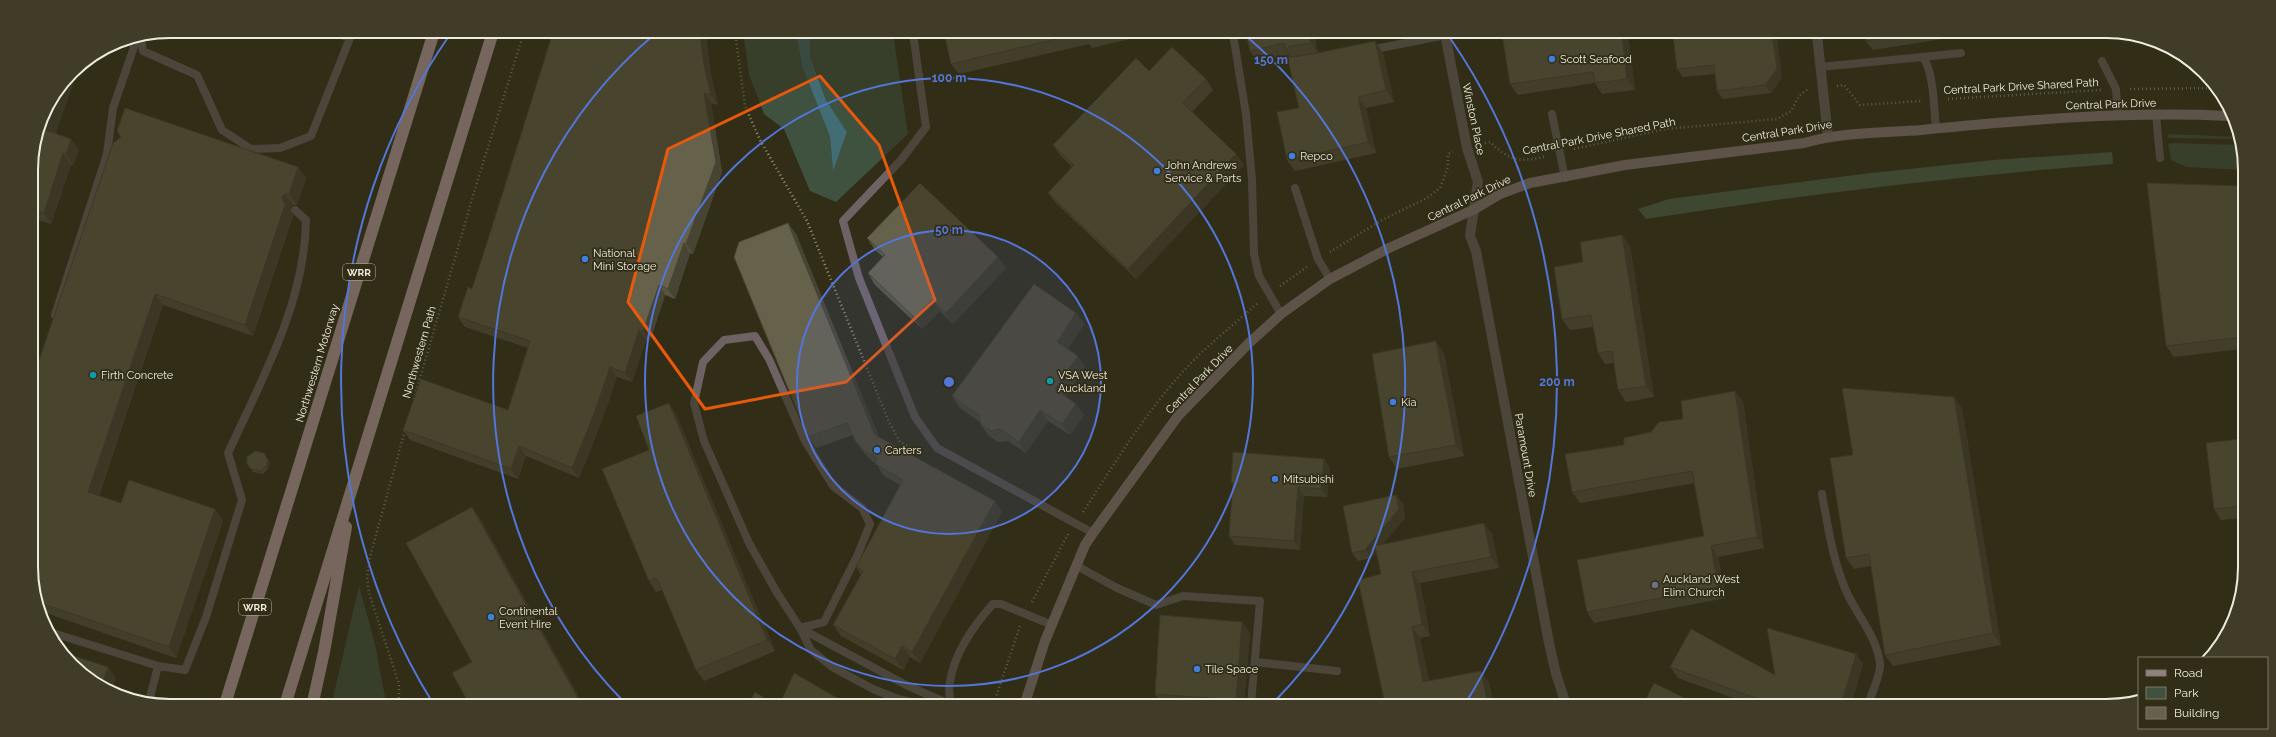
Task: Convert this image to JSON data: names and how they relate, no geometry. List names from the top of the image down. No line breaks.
{"streets":{"highway":["WRR","Northwestern Motorway"],"main road":["Central Park Drive"],"street":["Winston Place","Paramount Drive"],"path":["Central Park Drive Shared Path","Northwestern Path"]},"crossings":[["Central Park Drive","Winston Place"],["Central Park Drive","Paramount Drive"],["Winston Place","Paramount Drive"]],"places":["Scott Seafood","Repco","John Andrews Service & Parts","National Mini Storage","Firth Concrete","VSA West Auckland","Kia","Carters","Mitsubishi","Auckland West Elim Church","Continental Event Hire","Tile Space"],"legend":["Road","Park","Building"],"rings":["150 m","100 m","50 m","200 m"]}
